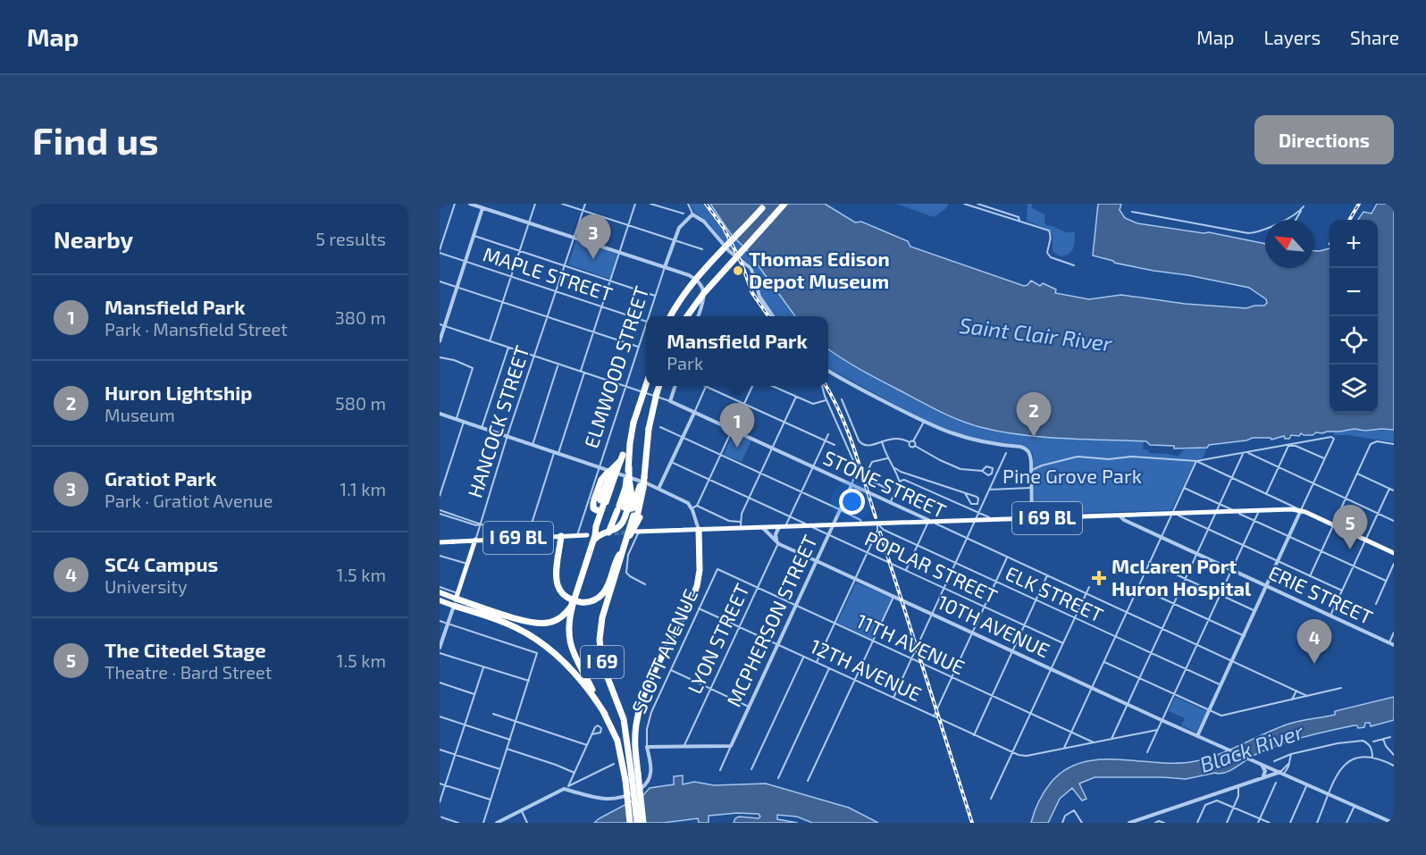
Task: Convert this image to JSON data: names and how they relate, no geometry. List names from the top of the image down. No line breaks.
{"streets":{"highway":["I 69"],"main road":["HANCOCK STREET","I 69 BL"],"street":["MAPLE STREET","ELMWOOD STREET","STONE STREET","POPLAR STREET","ELK STREET","ERIE STREET","MCPHERSON STREET","10TH AVENUE","LYON STREET","11TH AVENUE","SCOTT AVENUE","12TH AVENUE"]},"crossings":[["MAPLE STREET","HANCOCK STREET"],["ELMWOOD STREET","STONE STREET"],["ELMWOOD STREET","I 69 BL"],["HANCOCK STREET","STONE STREET"],["HANCOCK STREET","I 69 BL"],["STONE STREET","I 69 BL"],["STONE STREET","MCPHERSON STREET"],["I 69 BL","POPLAR STREET"],["I 69 BL","ELK STREET"],["I 69 BL","ERIE STREET"],["I 69 BL","MCPHERSON STREET"],["I 69 BL","10TH AVENUE"],["I 69 BL","I 69"],["POPLAR STREET","MCPHERSON STREET"],["MCPHERSON STREET","10TH AVENUE"],["MCPHERSON STREET","11TH AVENUE"],["MCPHERSON STREET","12TH AVENUE"],["10TH AVENUE","LYON STREET"],["LYON STREET","11TH AVENUE"],["LYON STREET","12TH AVENUE"],["11TH AVENUE","SCOTT AVENUE"],["SCOTT AVENUE","12TH AVENUE"]],"water":["Saint Clair River","Black River"],"parks":["Pine Grove Park"],"places":{"other":["Thomas Edison Depot Museum"],"health":["McLaren Port Huron Hospital"]},"north":"top left","page":{"header":"Map","nav":["Map","Layers","Share"],"buttons":"Directions","title":"Find us","heading":["Nearby","5 results"],"pins":["3","2","1","5","4"],"map_buttons":["+","−"],"list":[{"mark":"1","name":"Mansfield Park","note":"Park · Mansfield Street","value":"380 m"},{"mark":"2","name":"Huron Lightship","note":"Museum","value":"580 m"},{"mark":"3","name":"Gratiot Park","note":"Park · Gratiot Avenue","value":"1.1 km"},{"mark":"4","name":"SC4 Campus","note":"University","value":"1.5 km"},{"mark":"5","name":"The Citedel Stage","note":"Theatre · Bard Street","value":"1.5 km"}],"popup":["Mansfield Park","Park"]}}
